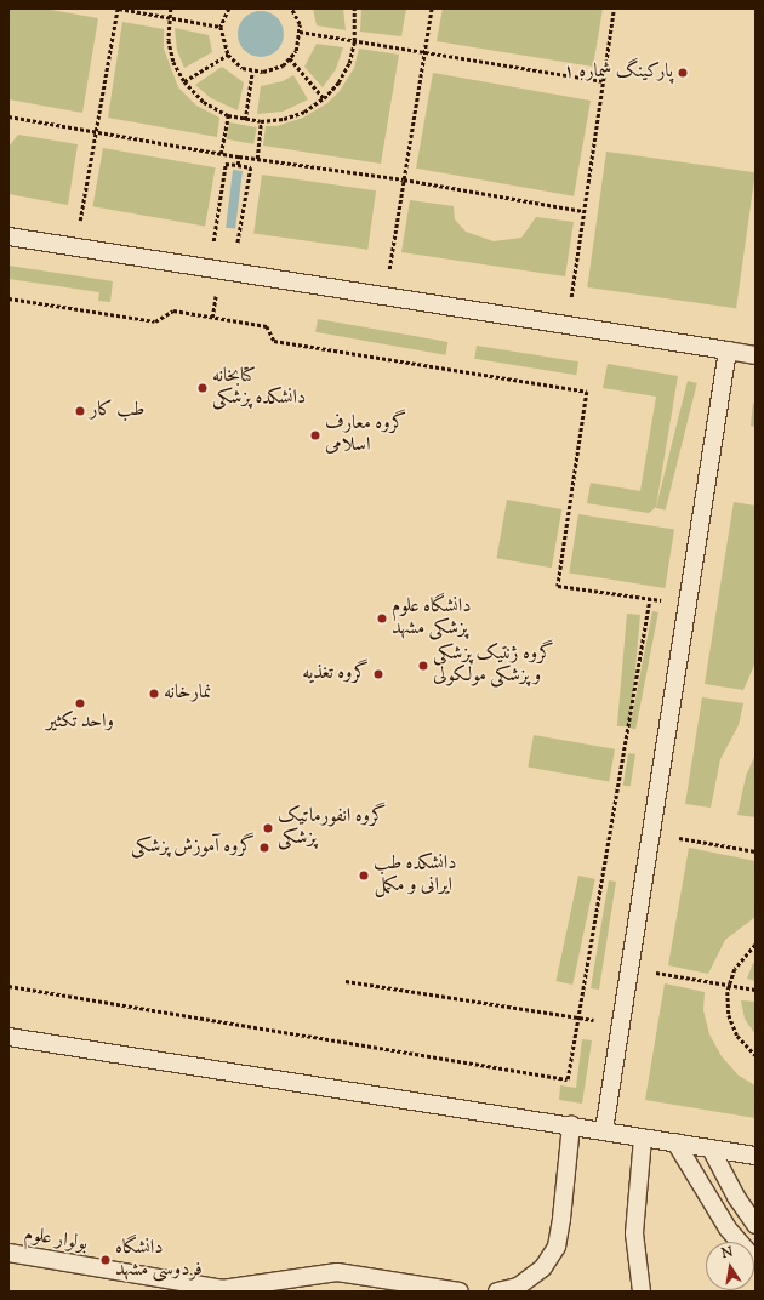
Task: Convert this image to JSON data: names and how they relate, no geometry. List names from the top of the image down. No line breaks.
{"streets":{"lane":["بولوار علوم"]},"places":["پارکینگ شماره ۱","کتابخانه دانشکده پزشکی","طب کار","گروه معارف اسلامی","دانشگاه علوم پزشکی مشهد","گروه ژنتیک پزشکی و پزشکی مولکولی","گروه تغذیه","نمارخانه","واحد تکثیر","گروه انفورماتیک پزشکی","گروه آموزش پزشکی","دانشکده طب ایرانی و مکمل","دانشگاه فردوسی مشهد"],"north":"top"}
